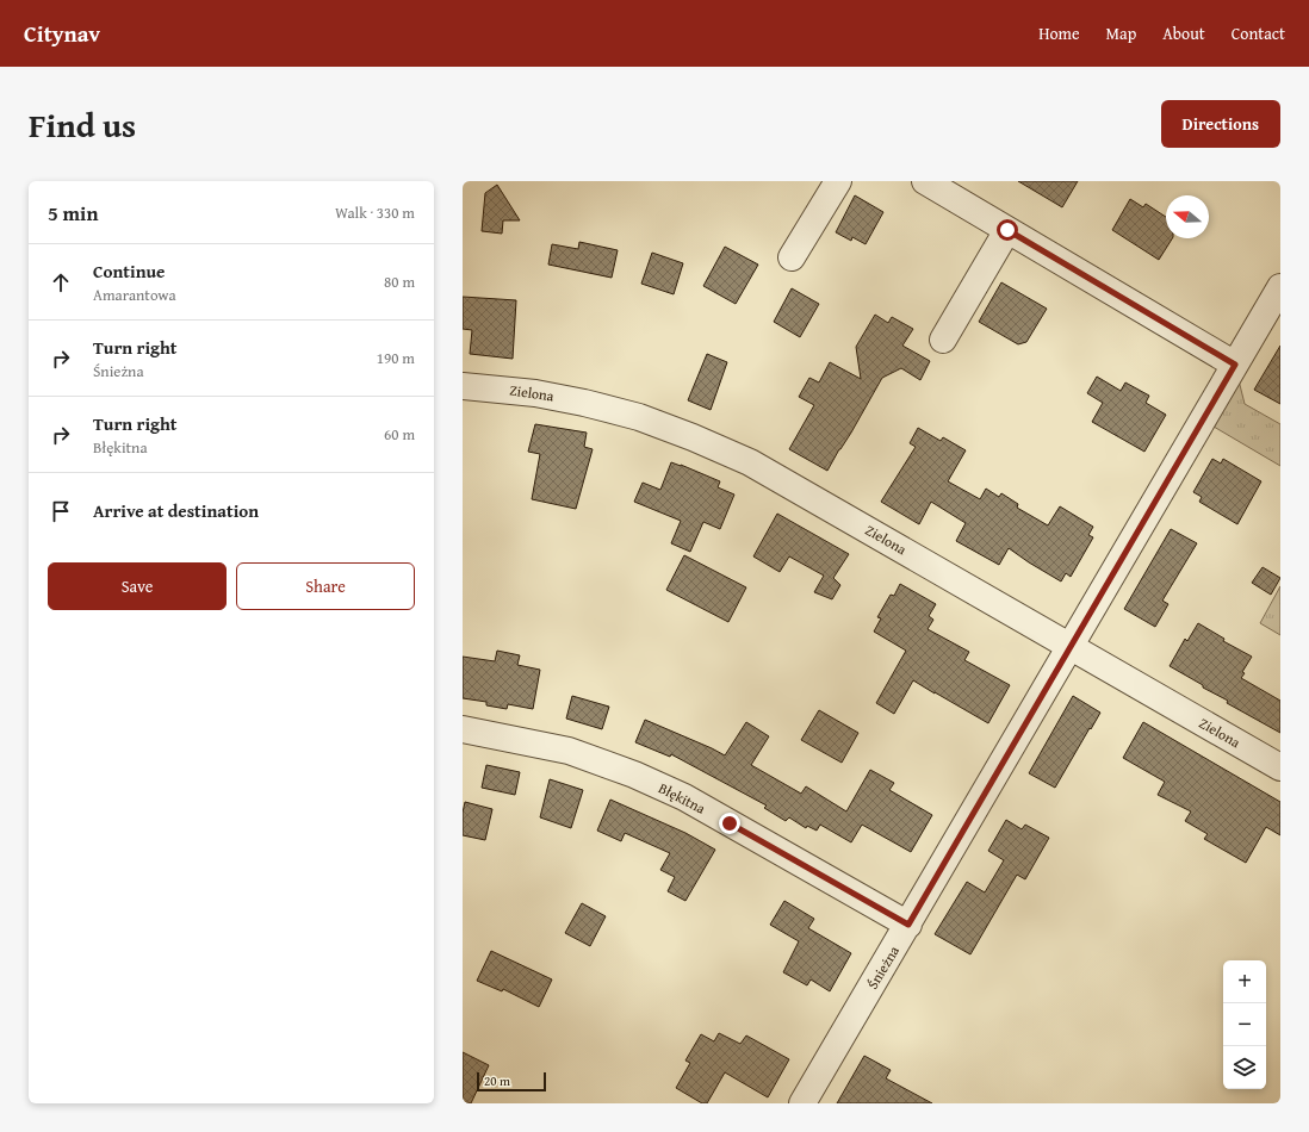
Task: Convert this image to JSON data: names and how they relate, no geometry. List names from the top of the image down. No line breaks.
{"streets":{"street":["Zielona","Błękitna","Śnieżna"]},"crossings":[["Zielona","Śnieżna"],["Błękitna","Śnieżna"]],"scale_bar":"20 m","north":"left","page":{"header":"Citynav","nav":["Home","Map","About","Contact"],"title":"Find us","buttons":["Directions",["Save","Share"]],"heading":["5 min","Walk · 330 m"],"list":[["Continue","Amarantowa","80 m"],["Turn right","Śnieżna","190 m"],["Turn right","Błękitna","60 m"],"Arrive at destination"],"map_buttons":["+","−"],"scale":"20 m"}}
